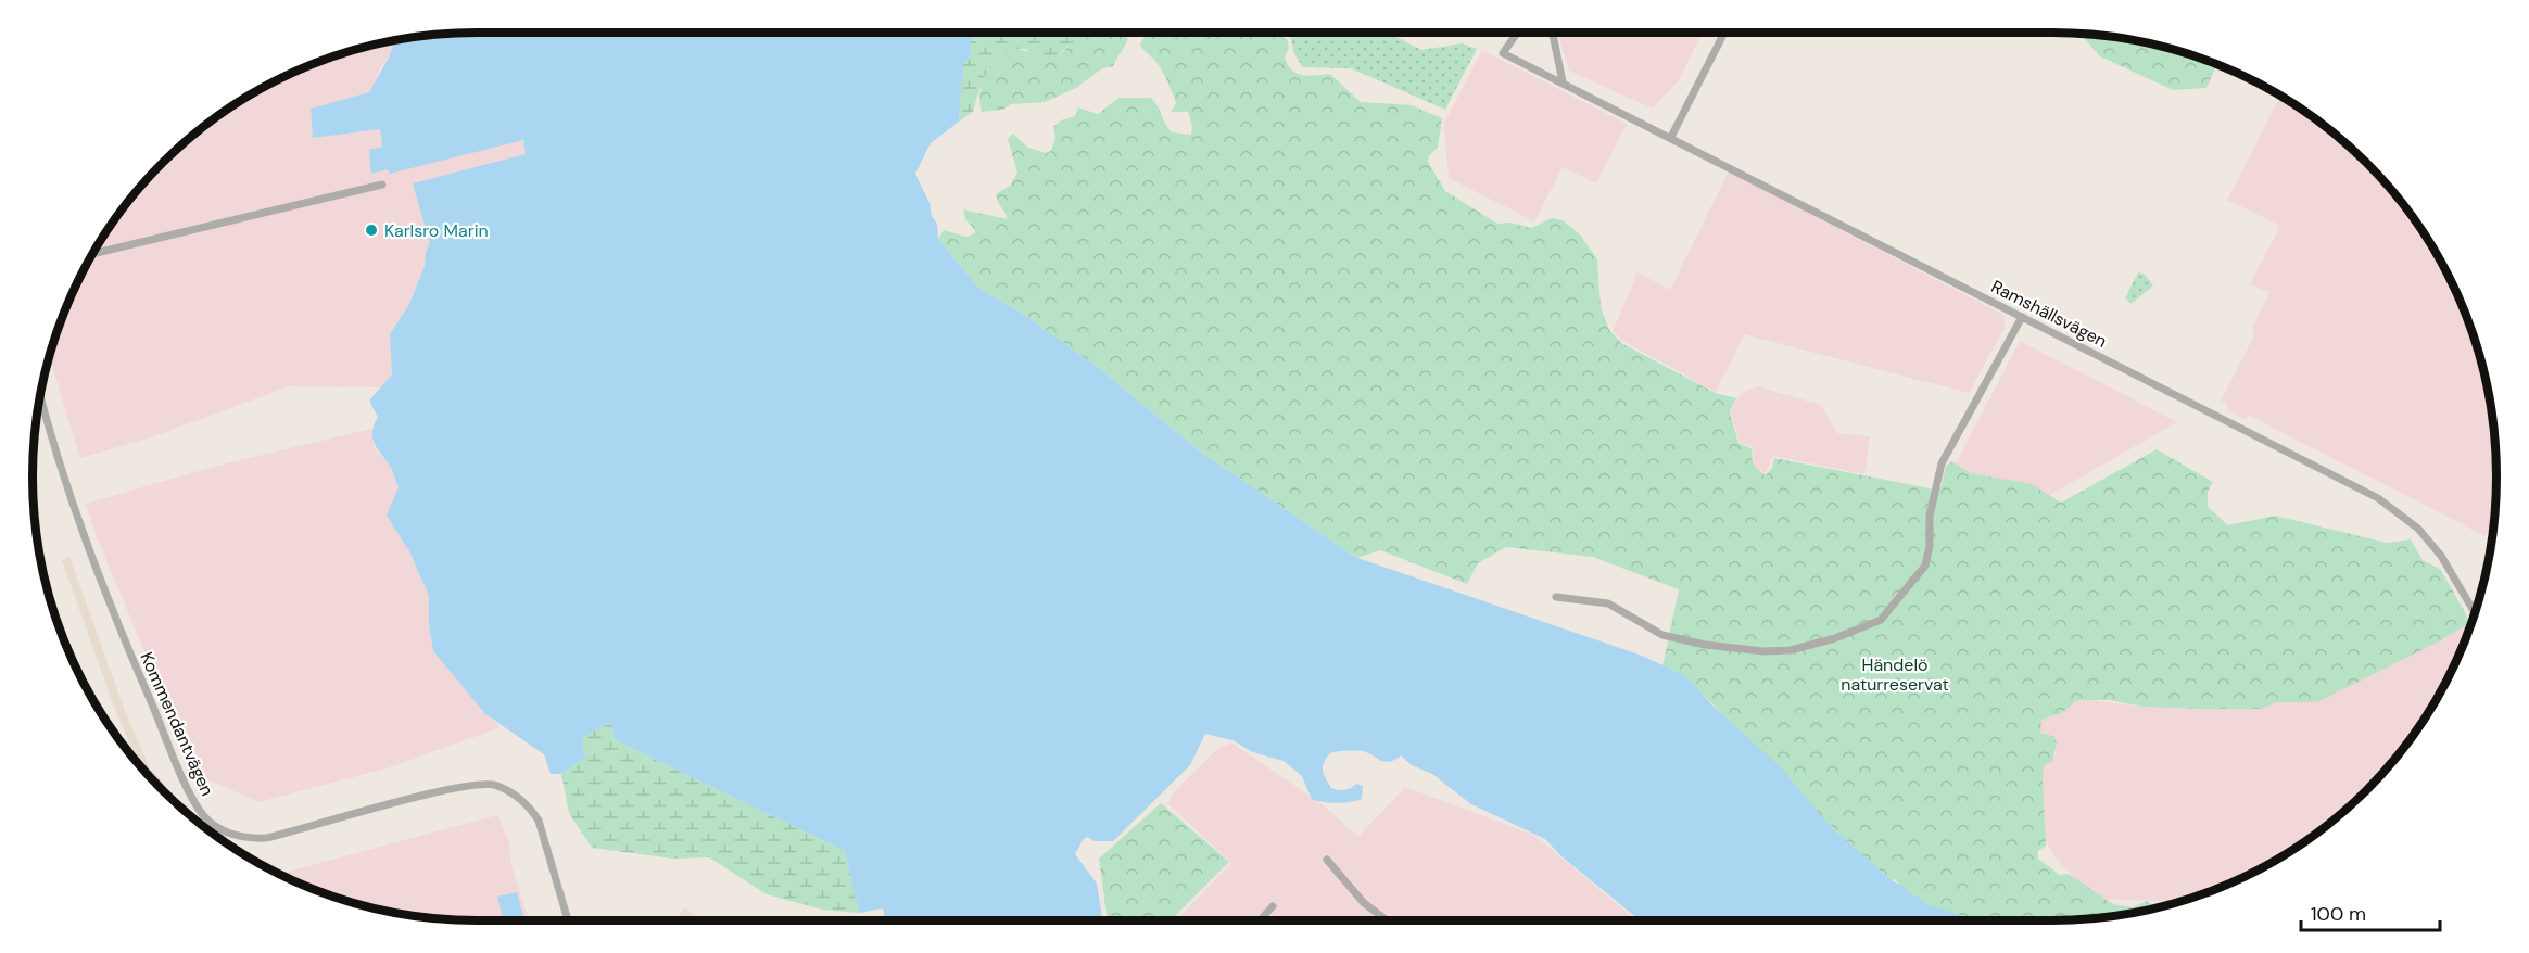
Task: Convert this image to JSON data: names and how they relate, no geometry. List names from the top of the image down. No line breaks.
{"streets":{"street":["Ramshällsvägen","Kommendantvägen"]},"parks":["Händelö naturreservat"],"places":["Karlsro Marin"],"scale_bar":"100 m"}
